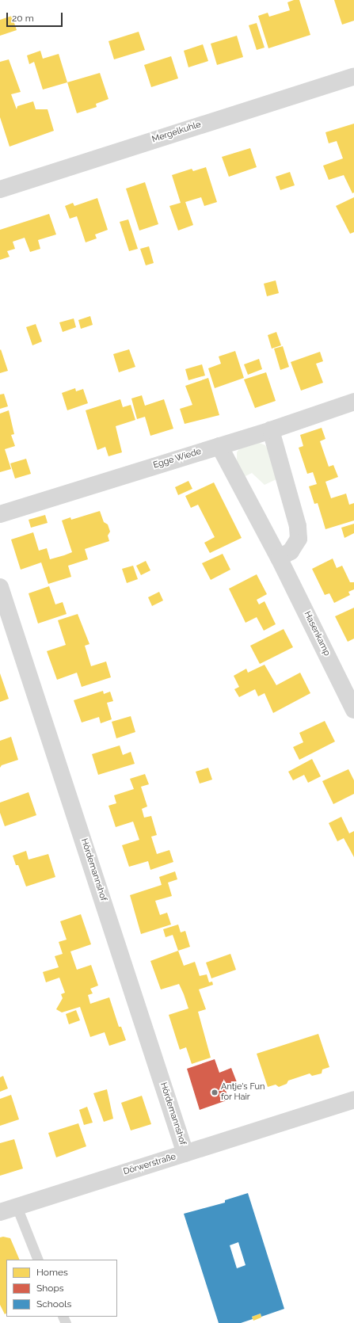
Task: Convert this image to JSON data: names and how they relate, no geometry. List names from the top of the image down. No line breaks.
{"streets":{"street":["Mergelkuhle","Egge Wiede","Hasenkamp","Hördemannshof","Dörwerstraße"]},"crossings":[["Egge Wiede","Hasenkamp"],["Hördemannshof","Dörwerstraße"]],"places":["Antje's Fun for Hair"],"legend":["Homes","Shops","Schools"],"scale_bar":"20 m"}
